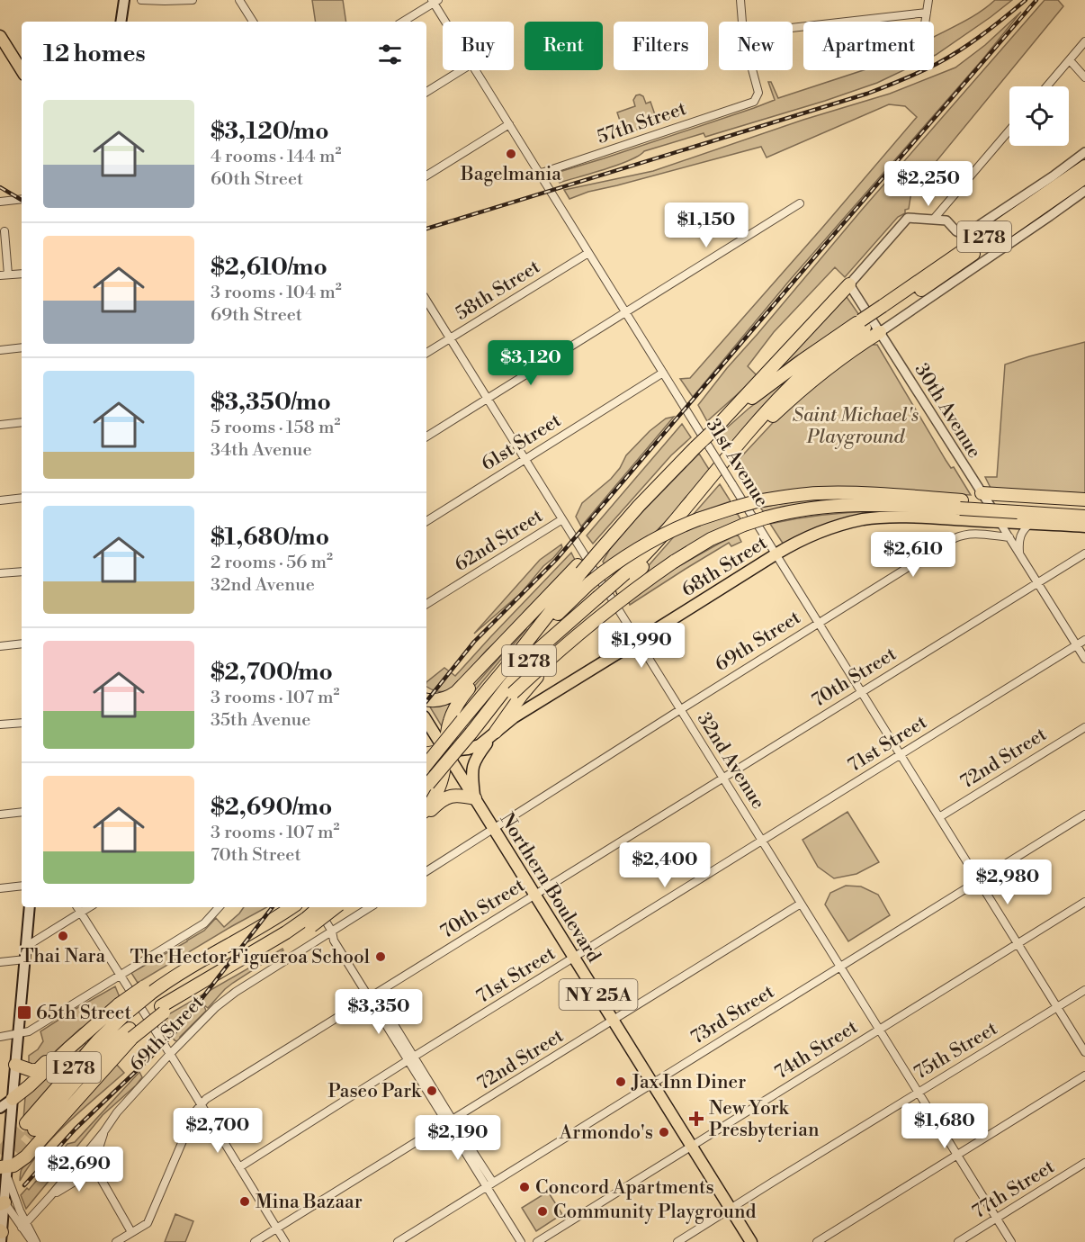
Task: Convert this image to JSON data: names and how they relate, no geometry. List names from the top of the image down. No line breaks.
{"streets":{"highway":["I 278"],"main road":["68th Street","Northern Boulevard","NY 25A"],"street":["57th Street","58th Street","30th Avenue","61st Street","31st Avenue","62nd Street","69th Street","70th Street","71st Street","72nd Street","32nd Avenue","73rd Street","74th Street","75th Street","77th Street"]},"crossings":[["57th Street","31st Avenue"],["58th Street","31st Avenue"],["58th Street","32nd Avenue"],["30th Avenue","68th Street"],["30th Avenue","69th Street"],["30th Avenue","70th Street"],["30th Avenue","71st Street"],["61st Street","31st Avenue"],["61st Street","32nd Avenue"],["31st Avenue","68th Street"],["31st Avenue","69th Street"],["31st Avenue","70th Street"],["31st Avenue","71st Street"],["31st Avenue","72nd Street"],["31st Avenue","73rd Street"],["31st Avenue","74th Street"],["31st Avenue","75th Street"],["62nd Street","32nd Avenue"],["68th Street","32nd Avenue"],["69th Street","32nd Avenue"],["69th Street","Northern Boulevard"],["70th Street","32nd Avenue"],["70th Street","Northern Boulevard"],["71st Street","32nd Avenue"],["71st Street","Northern Boulevard"],["72nd Street","32nd Avenue"],["72nd Street","Northern Boulevard"],["32nd Avenue","73rd Street"],["32nd Avenue","74th Street"],["32nd Avenue","75th Street"],["32nd Avenue","77th Street"],["Northern Boulevard","73rd Street"],["Northern Boulevard","74th Street"],["Northern Boulevard","75th Street"]],"parks":["Saint Michael's Playground"],"places":{"other":["Bagelmania","Thai Nara","The Hector Figueroa School","Jax Inn Diner","Paseo Park","Armondo's","Concord Apartments","Mina Bazaar","Community Playground"],"transit":["65th Street"],"health":["New York Presbyterian"]},"page":{"chip":["Buy","Rent","Filters","New","Apartment"],"heading":"12 homes","list":[{"name":"$3,120/mo","note":"4 rooms · 144 m² · 60th Street"},{"name":"$2,610/mo","note":"3 rooms · 104 m² · 69th Street"},{"name":"$3,350/mo","note":"5 rooms · 158 m² · 34th Avenue"},{"name":"$1,680/mo","note":"2 rooms · 56 m² · 32nd Avenue"},{"name":"$2,700/mo","note":"3 rooms · 107 m² · 35th Avenue"},{"name":"$2,690/mo","note":"3 rooms · 107 m² · 70th Street"}],"price":["$2,250","$1,150","$3,120","$2,610","$1,990","$2,400","$2,980","$3,350","$1,680","$2,700","$2,190","$2,690"]}}
